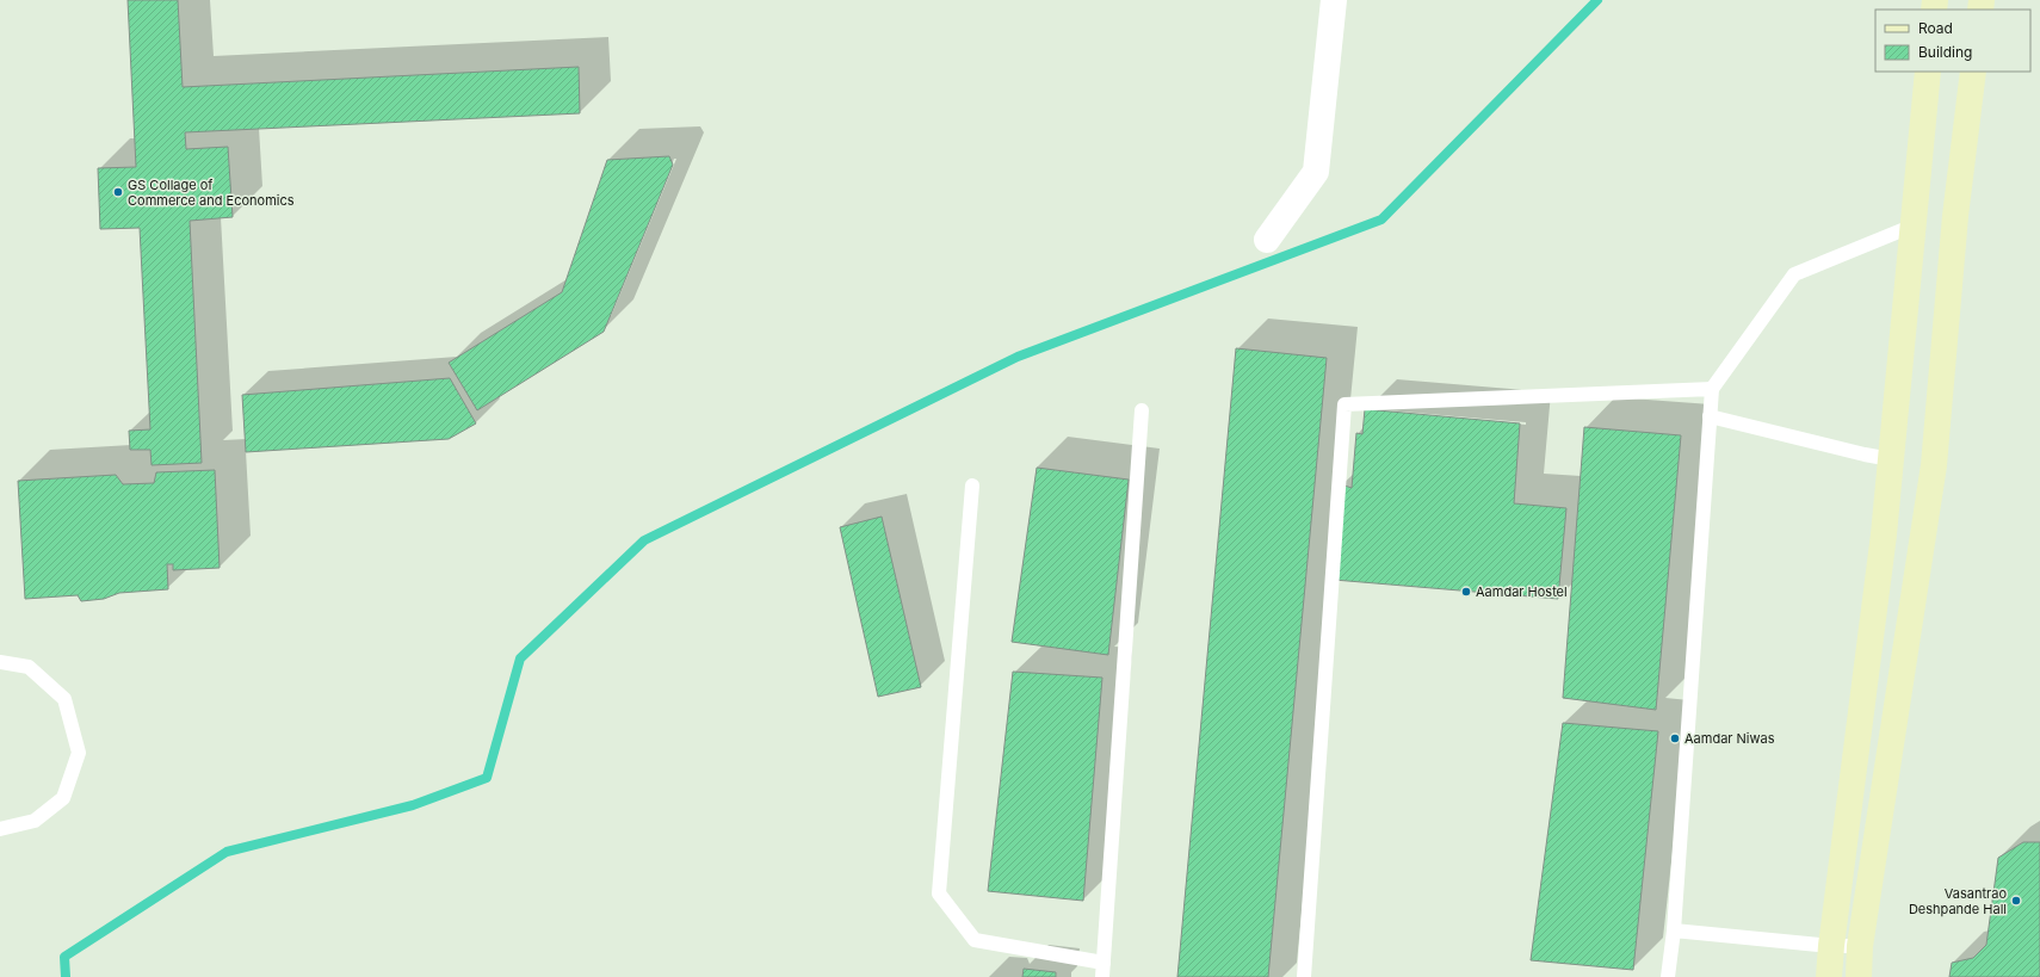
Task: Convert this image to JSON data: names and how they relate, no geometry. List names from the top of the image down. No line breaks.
{"places":["GS Collage of Commerce and Economics","Aamdar Hostel","Aamdar Niwas","Vasantrao Deshpande Hall"],"legend":["Road","Building"]}
